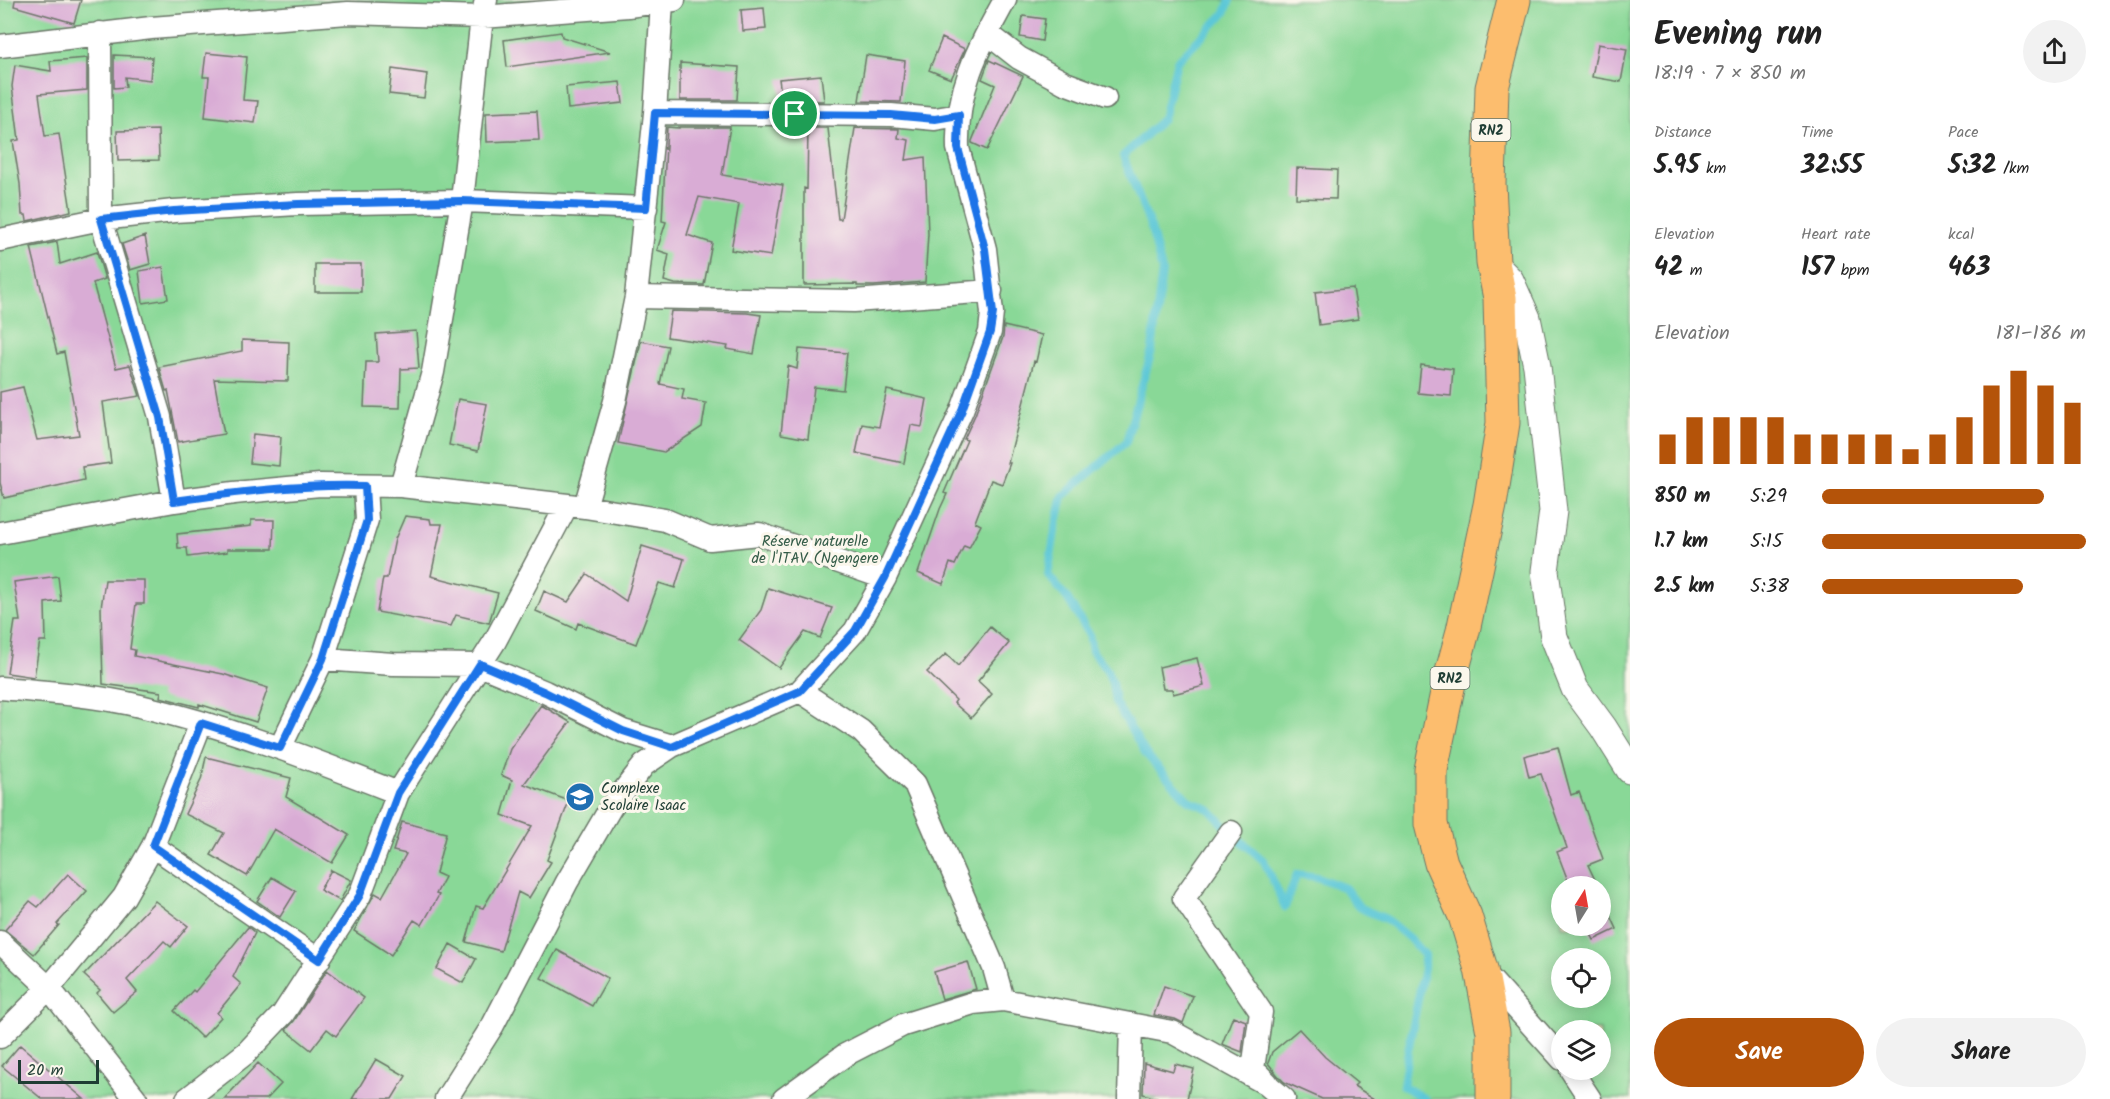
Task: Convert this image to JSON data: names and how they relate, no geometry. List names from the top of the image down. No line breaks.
{"streets":{"highway":["RN2"]},"parks":["Réserve naturelle de l'ITAV (Ngengere"],"places":{"school or university":["Complexe Scolaire Isaac"]},"scale_bar":"20 m","north":"top","page":{"heading":["Evening run","18:19 · 7 × 850 m"],"stats":[["Distance","5.95 km"],["Time","32:55"],["Pace","5:32 /km"],["Elevation","42 m"],["Heart rate","157 bpm"],["kcal","463"]],"chart":["Elevation","181–186 m"],"list":[{"name":"850 m","note":"5:29"},{"name":"1.7 km","note":"5:15"},{"name":"2.5 km","note":"5:38"}],"buttons":["Save","Share"],"scale":"20 m"}}
